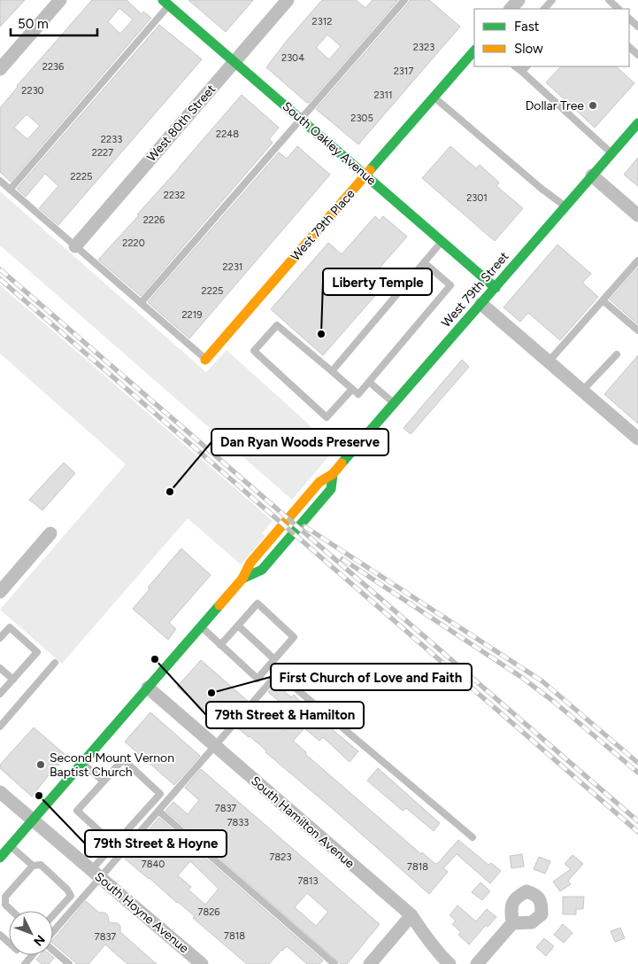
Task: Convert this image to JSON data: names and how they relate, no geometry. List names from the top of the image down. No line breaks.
{"streets":{"main road":["South Oakley Avenue","West 79th Place","West 79th Street"],"street":["West 80th Street","South Hamilton Avenue","South Hoyne Avenue"]},"crossings":[["West 80th Street","South Oakley Avenue"],["South Oakley Avenue","West 79th Place"],["South Oakley Avenue","West 79th Street"],["West 79th Street","South Hamilton Avenue"],["West 79th Street","South Hoyne Avenue"]],"places":["Dollar Tree","Liberty Temple","Dan Ryan Woods Preserve","79th Street & Hamilton","First Church of Love and Faith","Second Mount Vernon Baptist Church","79th Street & Hoyne"],"house_numbers":["2312","2323","2304","2236","2317","2230","2311","2305","2248","2233","2227","2225","2232","2301","2226","2220","2231","2225","2219","7837","7833","7823","7840","7818","7813","7826","7818","7837"],"legend":["Fast","Slow"],"scale_bar":"50 m","north":"bottom right"}
